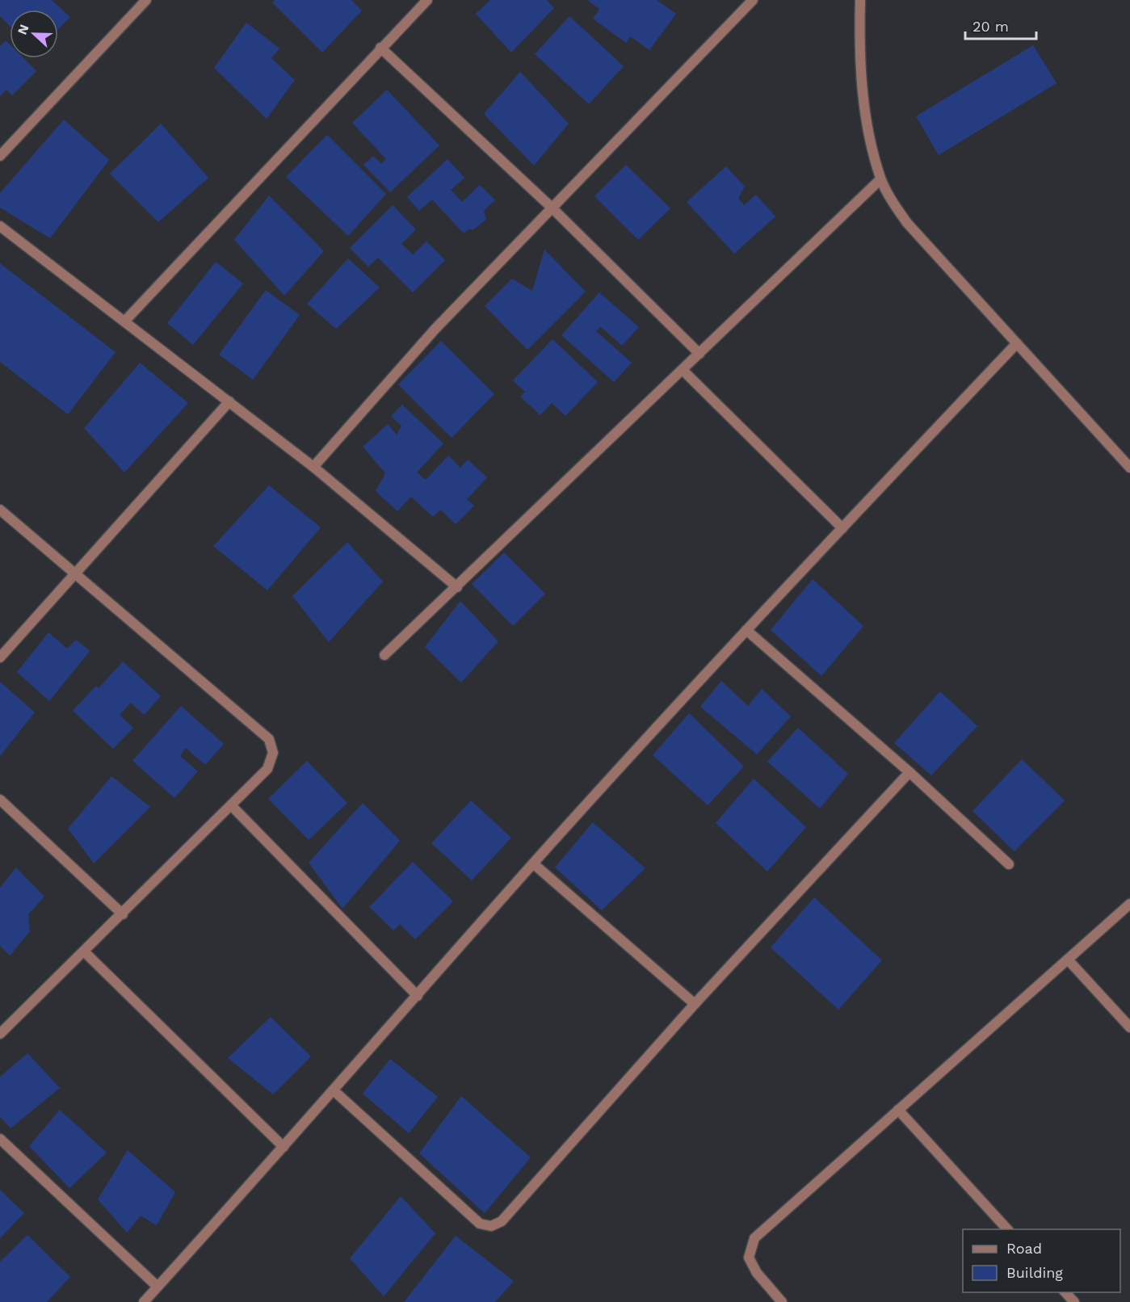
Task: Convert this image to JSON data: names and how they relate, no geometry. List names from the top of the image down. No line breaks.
{"legend":["Road","Building"],"scale_bar":"20 m","north":"left"}
